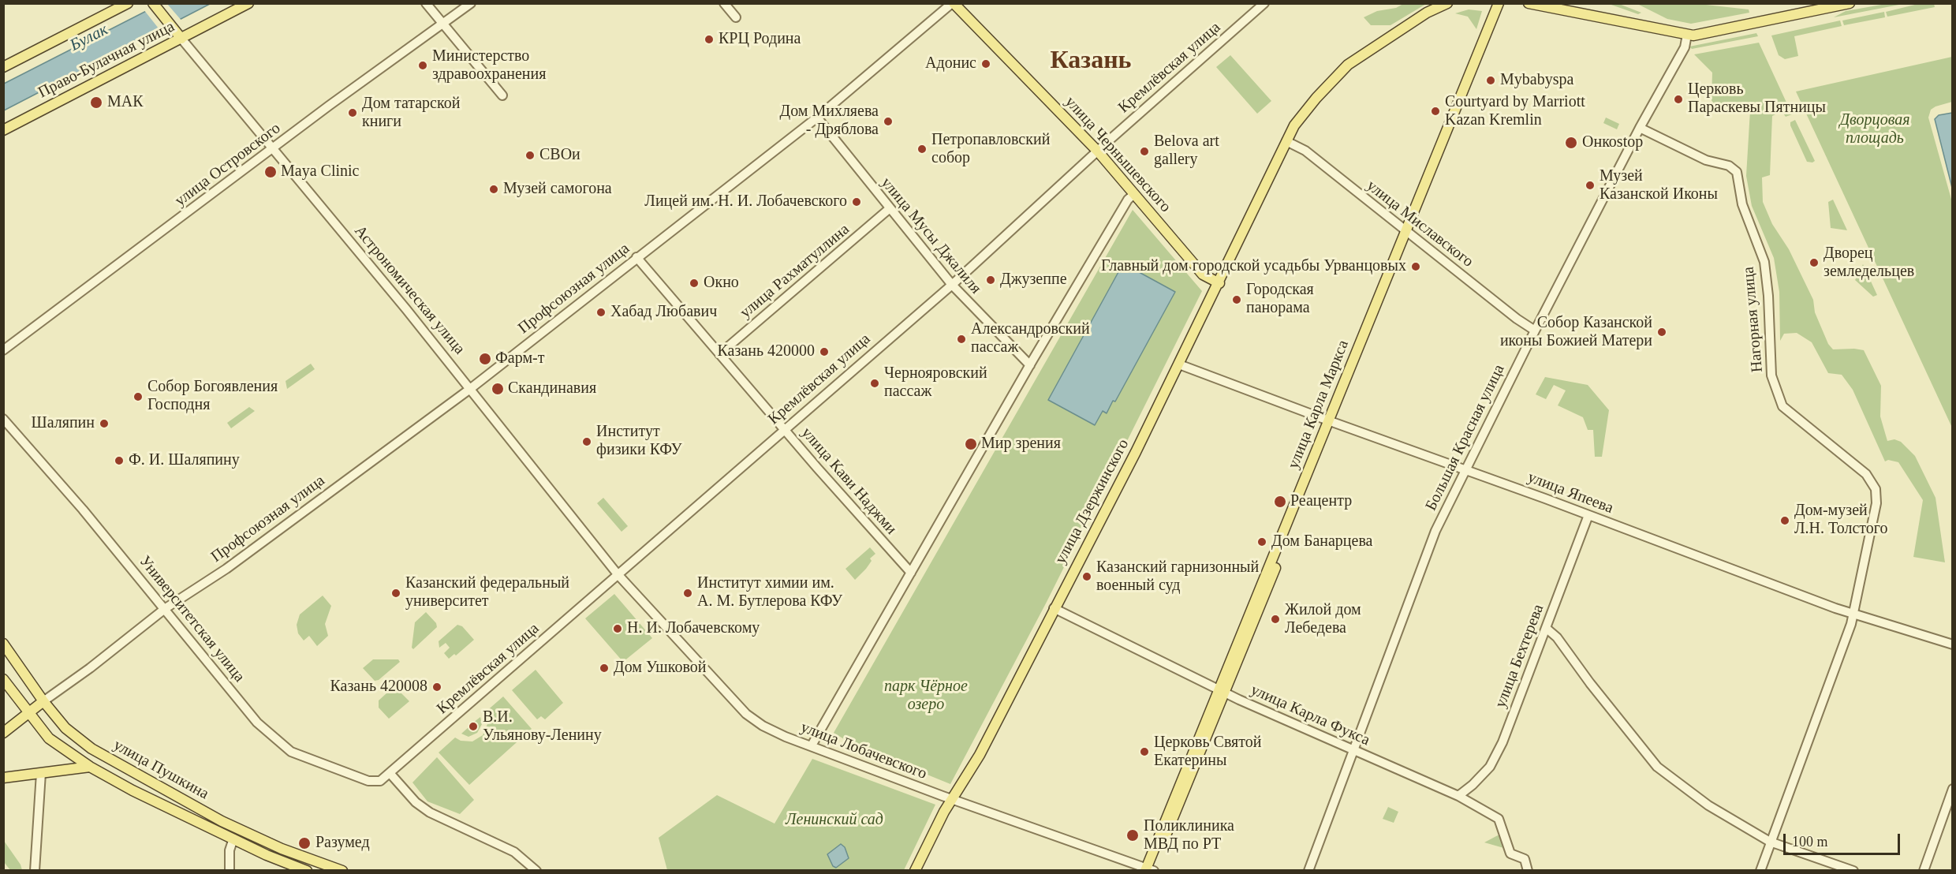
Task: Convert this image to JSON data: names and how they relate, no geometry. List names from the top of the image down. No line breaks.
{"streets":{"main road":["Право-Булачная улица","улица Чернышевского","Астрономическая улица","улица Карла Маркса","улица Дзержинского","улица Пушкина"],"street":["Кремлёвская улица","улица Островского","улица Миславского","улица Мусы Джалиля","улица Рахматуллина","Профсоюзная улица","Нагорная улица","Большая Красная улица","улица Кави Наджми","улица Япеева","Университетская улица","улица Бехтерева","улица Карла Фукса","улица Лобачевского"]},"crossings":[["Право-Булачная улица","Астрономическая улица"],["Кремлёвская улица","улица Чернышевского"],["Кремлёвская улица","улица Мусы Джалиля"],["Кремлёвская улица","Астрономическая улица"],["Кремлёвская улица","улица Кави Наджми"],["Кремлёвская улица","Университетская улица"],["Кремлёвская улица","улица Лобачевского"],["улица Чернышевского","Профсоюзная улица"],["улица Чернышевского","улица Дзержинского"],["улица Островского","Астрономическая улица"],["улица Миславского","улица Карла Маркса"],["улица Миславского","Большая Красная улица"],["улица Миславского","улица Дзержинского"],["улица Мусы Джалиля","улица Рахматуллина"],["улица Мусы Джалиля","Профсоюзная улица"],["улица Рахматуллина","улица Кави Наджми"],["Профсоюзная улица","Астрономическая улица"],["Профсоюзная улица","улица Кави Наджми"],["Профсоюзная улица","Университетская улица"],["Профсоюзная улица","улица Пушкина"],["Астрономическая улица","улица Лобачевского"],["Нагорная улица","Большая Красная улица"],["Нагорная улица","улица Япеева"],["улица Карла Маркса","улица Япеева"],["улица Карла Маркса","улица Карла Фукса"],["улица Карла Маркса","улица Лобачевского"],["Большая Красная улица","улица Япеева"],["Большая Красная улица","улица Карла Фукса"],["улица Япеева","улица Дзержинского"],["улица Япеева","улица Бехтерева"],["улица Дзержинского","улица Карла Фукса"],["улица Дзержинского","улица Лобачевского"],["улица Бехтерева","улица Карла Фукса"]],"districts":["Казань"],"water":["Булак"],"parks":["Дворцовая площадь","парк Чёрное озеро","Ленинский сад"],"places":["КРЦ Родина","Адонис","Министерство здравоохранения","Mybabyspa","Церковь Параскевы Пятницы","МАК","Courtyard by Marriott Kazan Kremlin","Дом татарской книги","Дом Михляева - Дряблова","Онкоstop","Петропавловский собор","Belova art gallery","СВОи","Maya Clinic","Музей Казанской Иконы","Музей самогона","Лицей им. Н. И. Лобачевского","Дворец земледельцев","Главный дом городской усадьбы Урванцовых","Джузеппе","Окно","Городская панорама","Хабад Любавич","Собор Казанской иконы Божией Матери","Александровский пассаж","Казань 420000","Фарм-т","Чернояровский пассаж","Скандинавия","Собор Богоявления Господня","Шаляпин","Институт физики КФУ","Мир зрения","Ф. И. Шаляпину","Реацентр","Дом-музей Л.Н. Толстого","Дом Банарцева","Казанский гарнизонный военный суд","Казанский федеральный университет","Институт химии им. А. М. Бутлерова КФУ","Жилой дом Лебедева","Н. И. Лобачевскому","Дом Ушковой","Казань 420008","В.И. Ульянову-Ленину","Церковь Святой Екатерины","Поликлиника МВД по РТ","Разумед"],"scale_bar":"100 m"}
